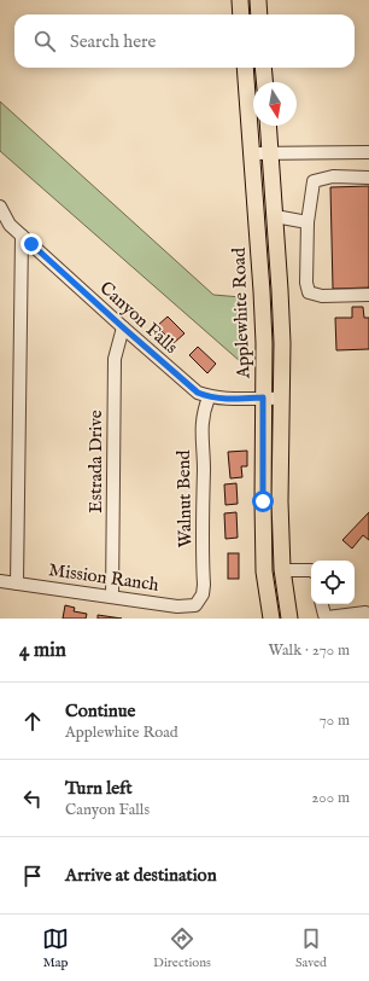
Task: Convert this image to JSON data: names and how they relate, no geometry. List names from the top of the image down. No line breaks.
{"streets":{"main road":["Applewhite Road"],"street":["Canyon Falls","Estrada Drive","Walnut Bend","Mission Ranch"]},"crossings":[["Applewhite Road","Canyon Falls"],["Canyon Falls","Estrada Drive"],["Canyon Falls","Walnut Bend"],["Estrada Drive","Mission Ranch"],["Walnut Bend","Mission Ranch"]],"north":"bottom","page":{"search":"Search here","heading":["4 min","Walk · 270 m"],"list":[["Continue","Applewhite Road","70 m"],["Turn left","Canyon Falls","200 m"],"Arrive at destination"],"nav":["Map","Directions","Saved"]}}
